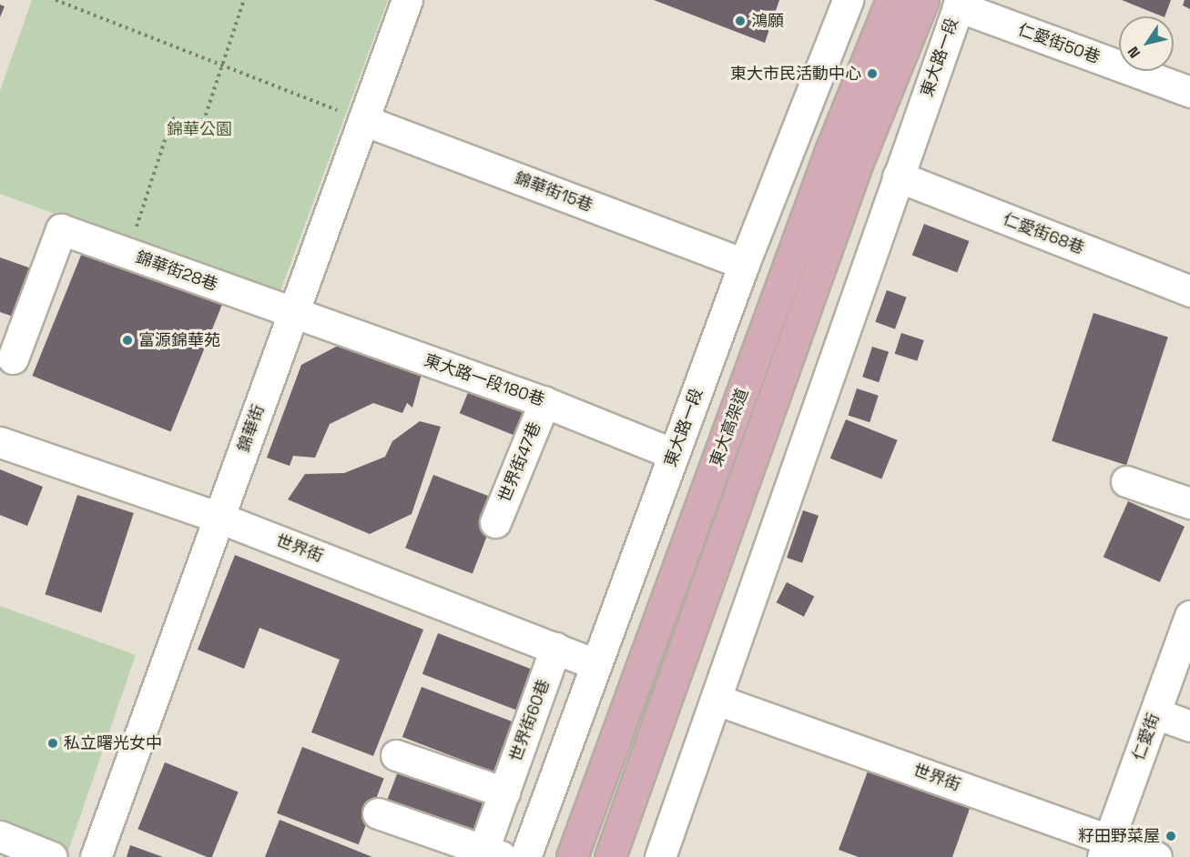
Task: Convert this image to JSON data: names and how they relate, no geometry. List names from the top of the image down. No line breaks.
{"streets":{"main road":["東大高架道"],"street":["仁愛街50巷","東大路一段","錦華街15巷","仁愛街68巷","錦華街28巷","東大路一段180巷","錦華街","世界街47巷","世界街","世界街60巷","仁愛街"]},"crossings":[["仁愛街50巷","東大路一段"],["東大路一段","錦華街15巷"],["東大路一段","仁愛街68巷"],["東大路一段","東大路一段180巷"],["東大路一段","世界街"],["錦華街15巷","錦華街"],["錦華街28巷","東大路一段180巷"],["錦華街28巷","錦華街"],["東大路一段180巷","錦華街"],["東大路一段180巷","世界街47巷"],["錦華街","世界街"],["世界街","世界街60巷"],["世界街","仁愛街"]],"parks":["錦華公園"],"places":["鴻願","東大市民活動中心","富源錦華苑","私立曙光女中","籽田野菜屋"],"north":"bottom left"}
